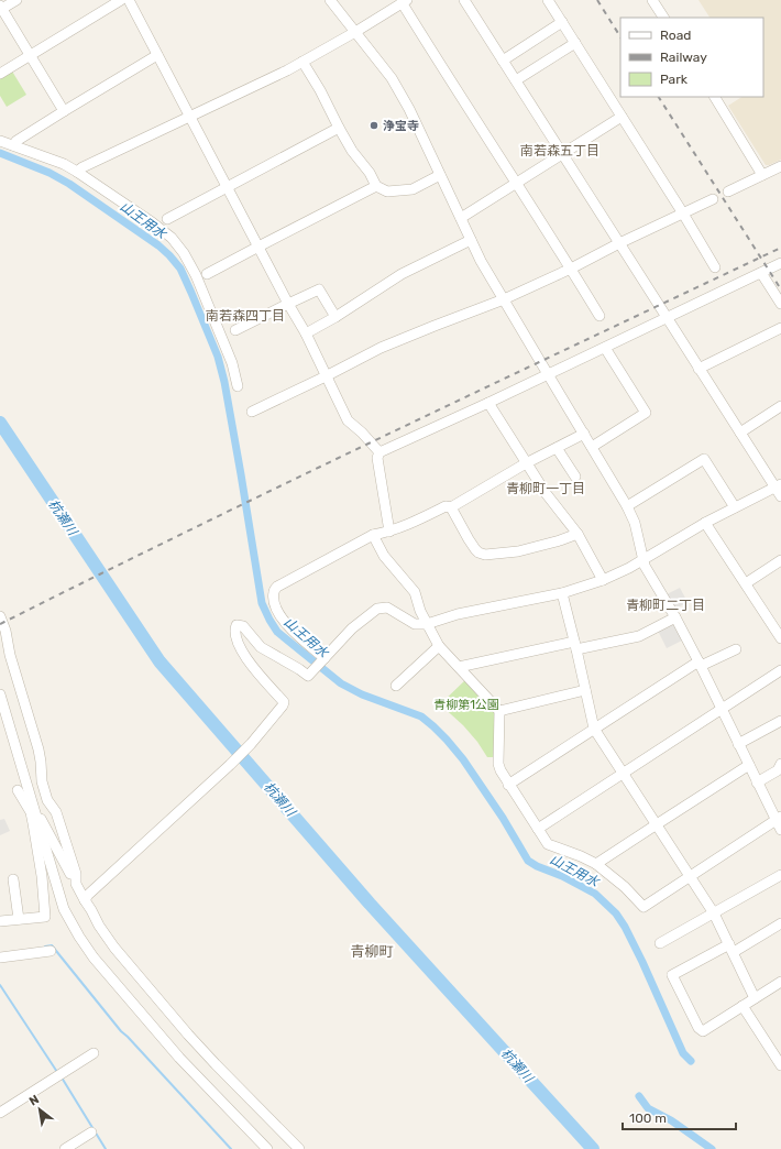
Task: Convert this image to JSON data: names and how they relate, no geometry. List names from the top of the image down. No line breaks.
{"districts":["南若森五丁目","南若森四丁目","青柳町一丁目","青柳町二丁目","青柳町"],"water":["山王用水","杭瀬川"],"parks":["青柳第1公園"],"places":["浄宝寺"],"legend":["Road","Railway","Park"],"scale_bar":"100 m","north":"top left"}
